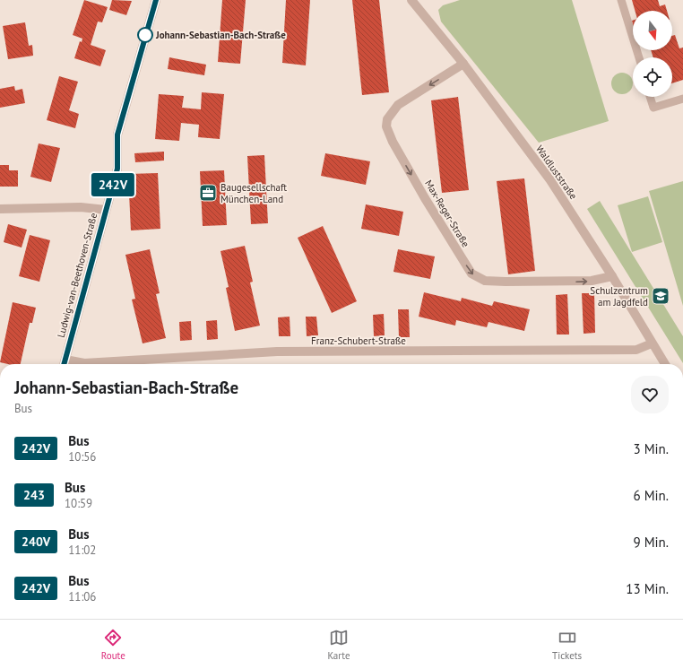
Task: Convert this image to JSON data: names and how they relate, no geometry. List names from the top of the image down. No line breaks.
{"streets":{"street":["Waldluststraße","Max-Reger-Straße","Ludwig-van-Beethoven-Straße","Franz-Schubert-Straße"]},"crossings":[["Waldluststraße","Max-Reger-Straße"],["Waldluststraße","Franz-Schubert-Straße"],["Ludwig-van-Beethoven-Straße","Franz-Schubert-Straße"]],"places":{"other":["Johann-Sebastian-Bach-Straße"],"office":["Baugesellschaft München-Land"],"school or university":["Schulzentrum am Jagdfeld"]},"lines":["bus line 242V"],"north":"bottom","page":{"on_map":"242V","heading":["Johann-Sebastian-Bach-Straße","Bus"],"list":[{"mark":"242V","name":"Bus","note":"10:56","value":"3 Min."},{"mark":"243","name":"Bus","note":"10:59","value":"6 Min."},{"mark":"240V","name":"Bus","note":"11:02","value":"9 Min."},{"mark":"242V","name":"Bus","note":"11:06","value":"13 Min."}],"tabs":["Route","Karte","Tickets"]}}
